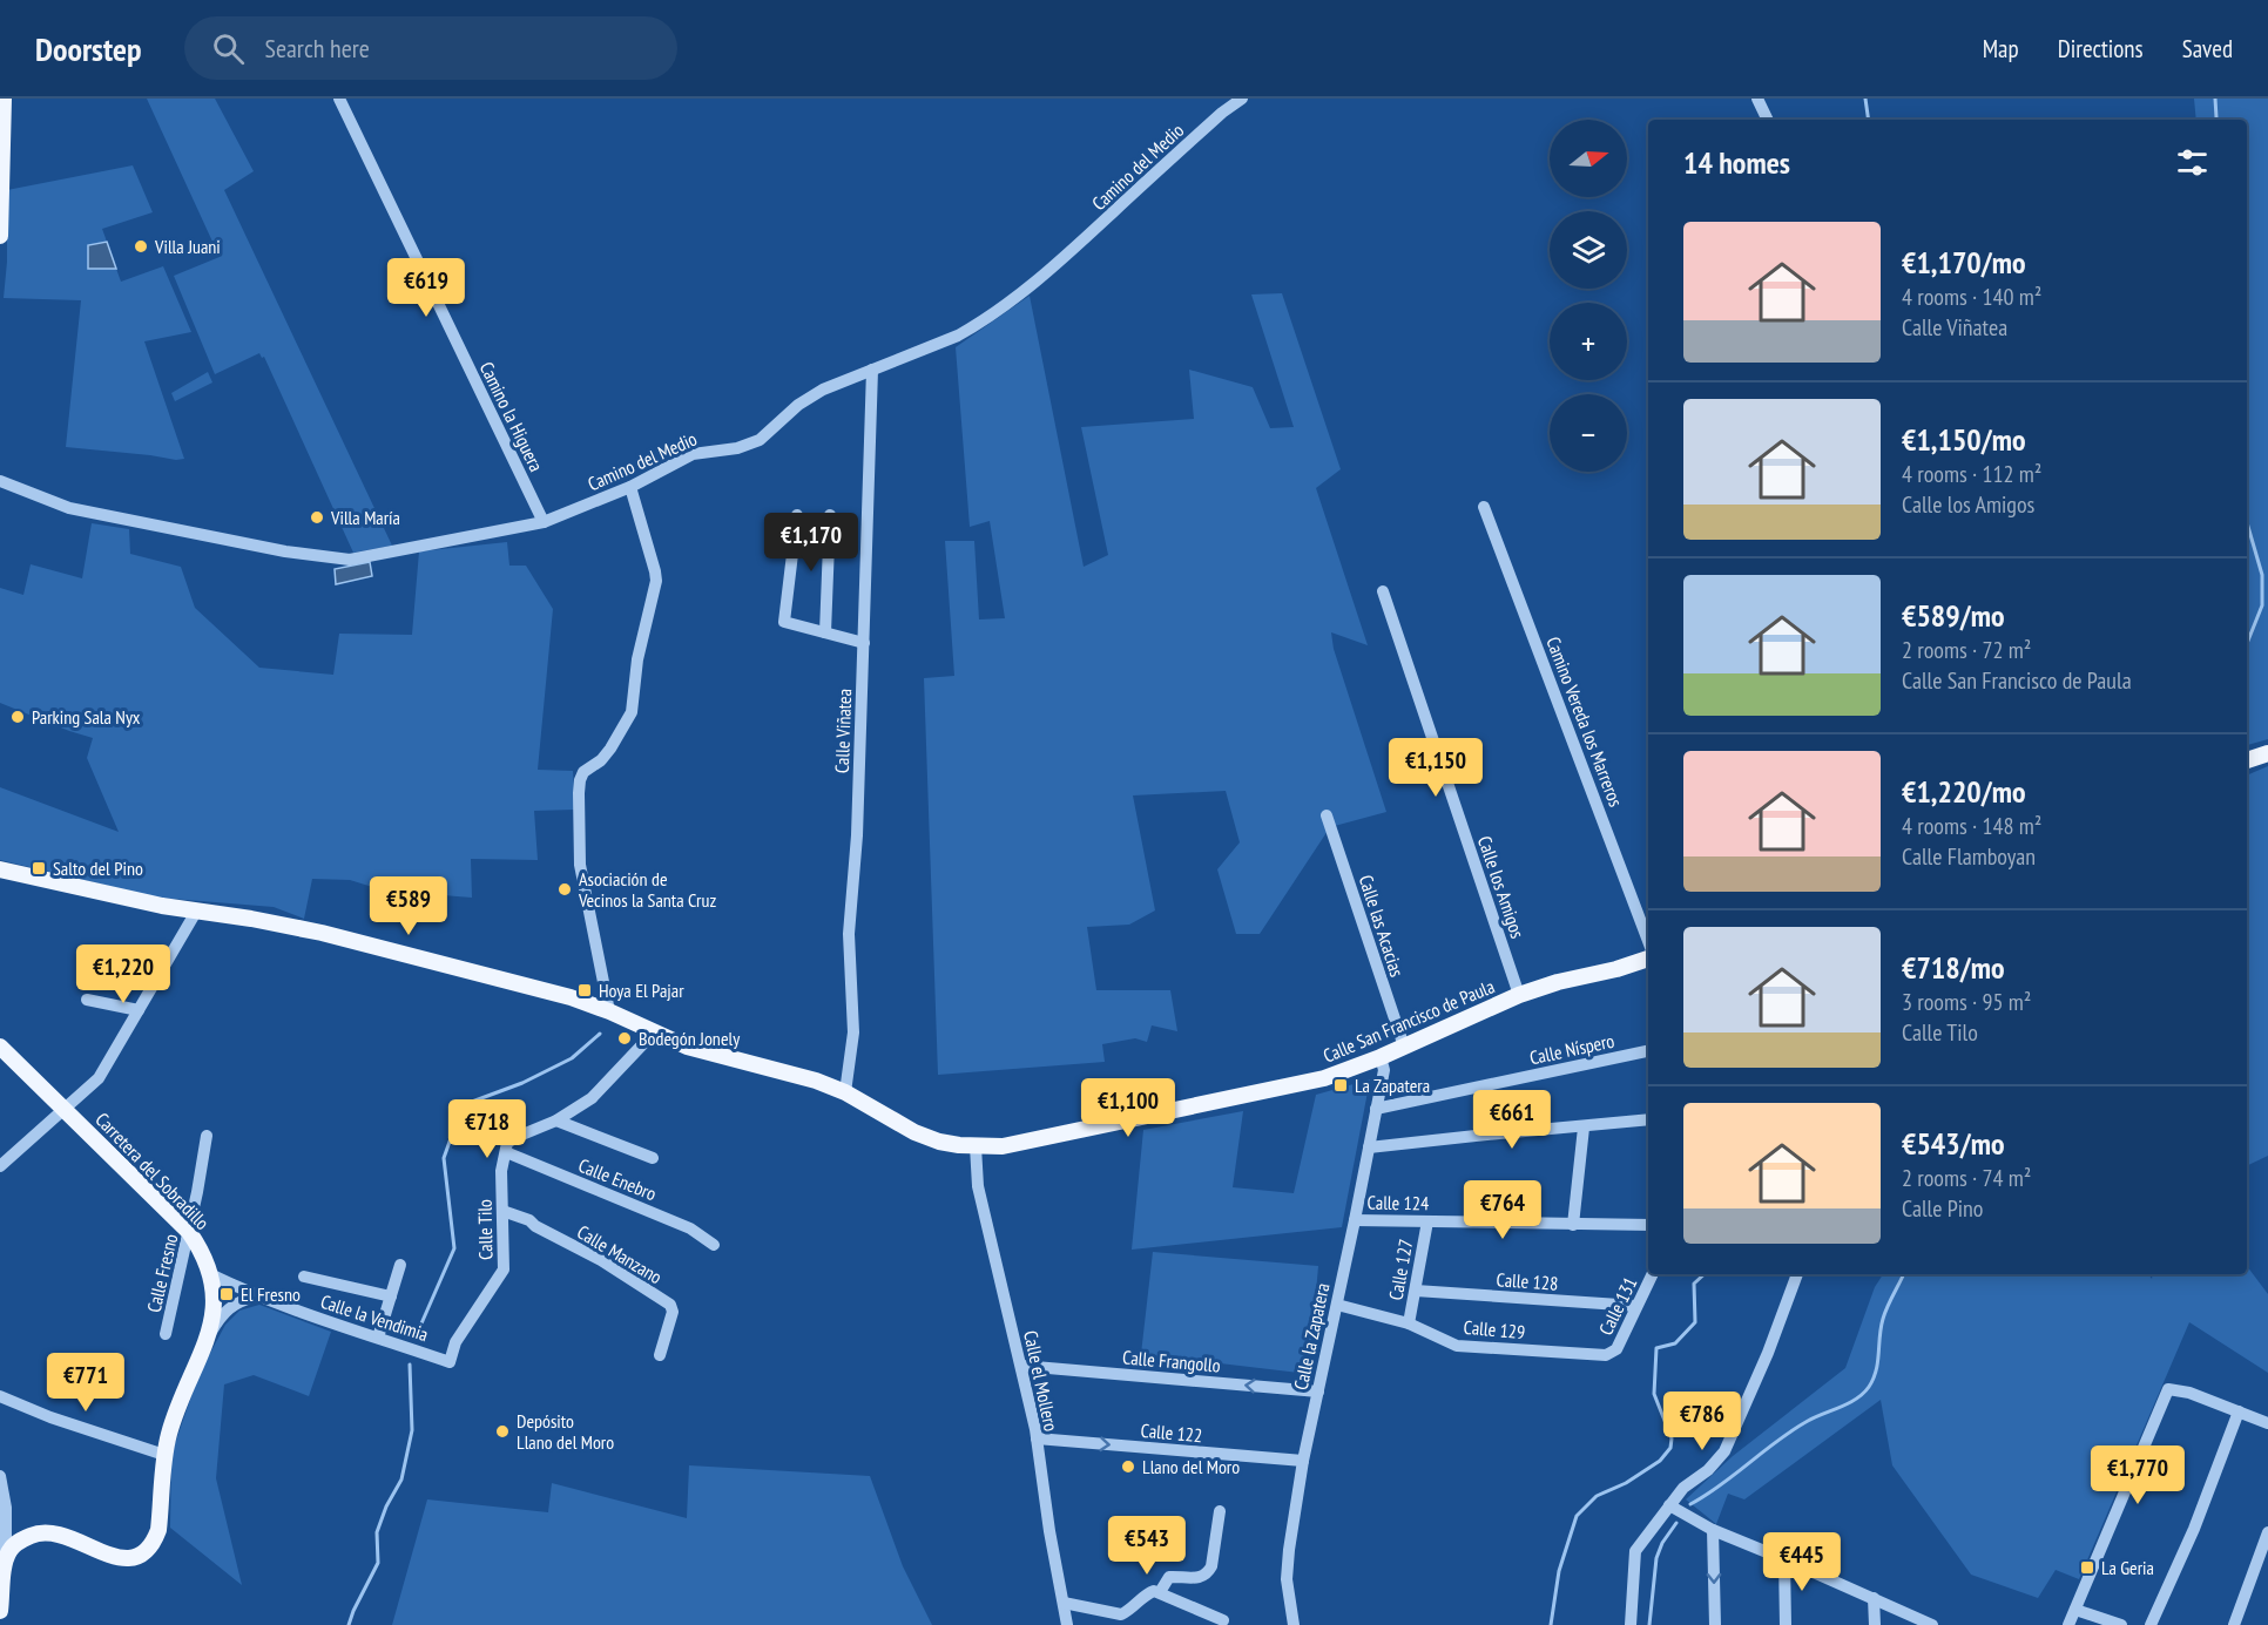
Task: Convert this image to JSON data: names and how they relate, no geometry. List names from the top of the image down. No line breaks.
{"streets":{"main road":["Calle San Francisco de Paula","Carretera del Sobradillo"],"street":["Camino del Medio","Camino la Higuera","Camino Vereda los Marreros","Calle Viñatea","Calle los Amigos","Calle las Acacias","Calle Níspero","Calle Enebro","Calle 124","Calle Tilo","Calle Manzano","Calle 127","Calle Fresno","Calle 128","Calle 131","Calle la Vendimia","Calle 129","Calle la Zapatera","Calle Frangollo","Calle el Mollero","Calle 122"]},"crossings":[["Camino del Medio","Camino la Higuera"],["Camino del Medio","Calle Viñatea"],["Calle Viñatea","Calle San Francisco de Paula"],["Calle los Amigos","Calle San Francisco de Paula"],["Calle las Acacias","Calle San Francisco de Paula"],["Calle San Francisco de Paula","Calle la Zapatera"],["Calle San Francisco de Paula","Calle el Mollero"],["Calle Níspero","Calle la Zapatera"],["Carretera del Sobradillo","Calle Fresno"],["Carretera del Sobradillo","Calle la Vendimia"],["Calle Enebro","Calle Tilo"],["Calle 124","Calle 127"],["Calle 124","Calle la Zapatera"],["Calle Tilo","Calle Manzano"],["Calle Tilo","Calle la Vendimia"],["Calle 127","Calle 128"],["Calle 127","Calle 129"],["Calle 128","Calle 131"],["Calle 131","Calle 129"],["Calle 129","Calle la Zapatera"],["Calle la Zapatera","Calle Frangollo"],["Calle la Zapatera","Calle 122"],["Calle Frangollo","Calle el Mollero"],["Calle el Mollero","Calle 122"]],"one_way":["Calle Frangollo","Calle 122"],"places":{"other":["Villa Juani","Villa María","Parking Sala Nyx","Asociación de Vecinos la Santa Cruz","Bodegón Jonely","Depósito Llano del Moro","Llano del Moro"],"transit":["Salto del Pino","Hoya El Pajar","La Zapatera","El Fresno","La Geria"]},"north":"right","page":{"header":"Doorstep","search":"Search here","nav":["Map","Directions","Saved"],"map_buttons":["+","−"],"heading":"14 homes","list":[{"name":"€1,170/mo","note":"4 rooms · 140 m² · Calle Viñatea"},{"name":"€1,150/mo","note":"4 rooms · 112 m² · Calle los Amigos"},{"name":"€589/mo","note":"2 rooms · 72 m² · Calle San Francisco de Paula"},{"name":"€1,220/mo","note":"4 rooms · 148 m² · Calle Flamboyan"},{"name":"€718/mo","note":"3 rooms · 95 m² · Calle Tilo"},{"name":"€543/mo","note":"2 rooms · 74 m² · Calle Pino"}],"price":["€619","€1,170","€1,150","€589","€1,220","€1,100","€661","€718","€764","€771","€786","€1,770","€543","€445"]}}
